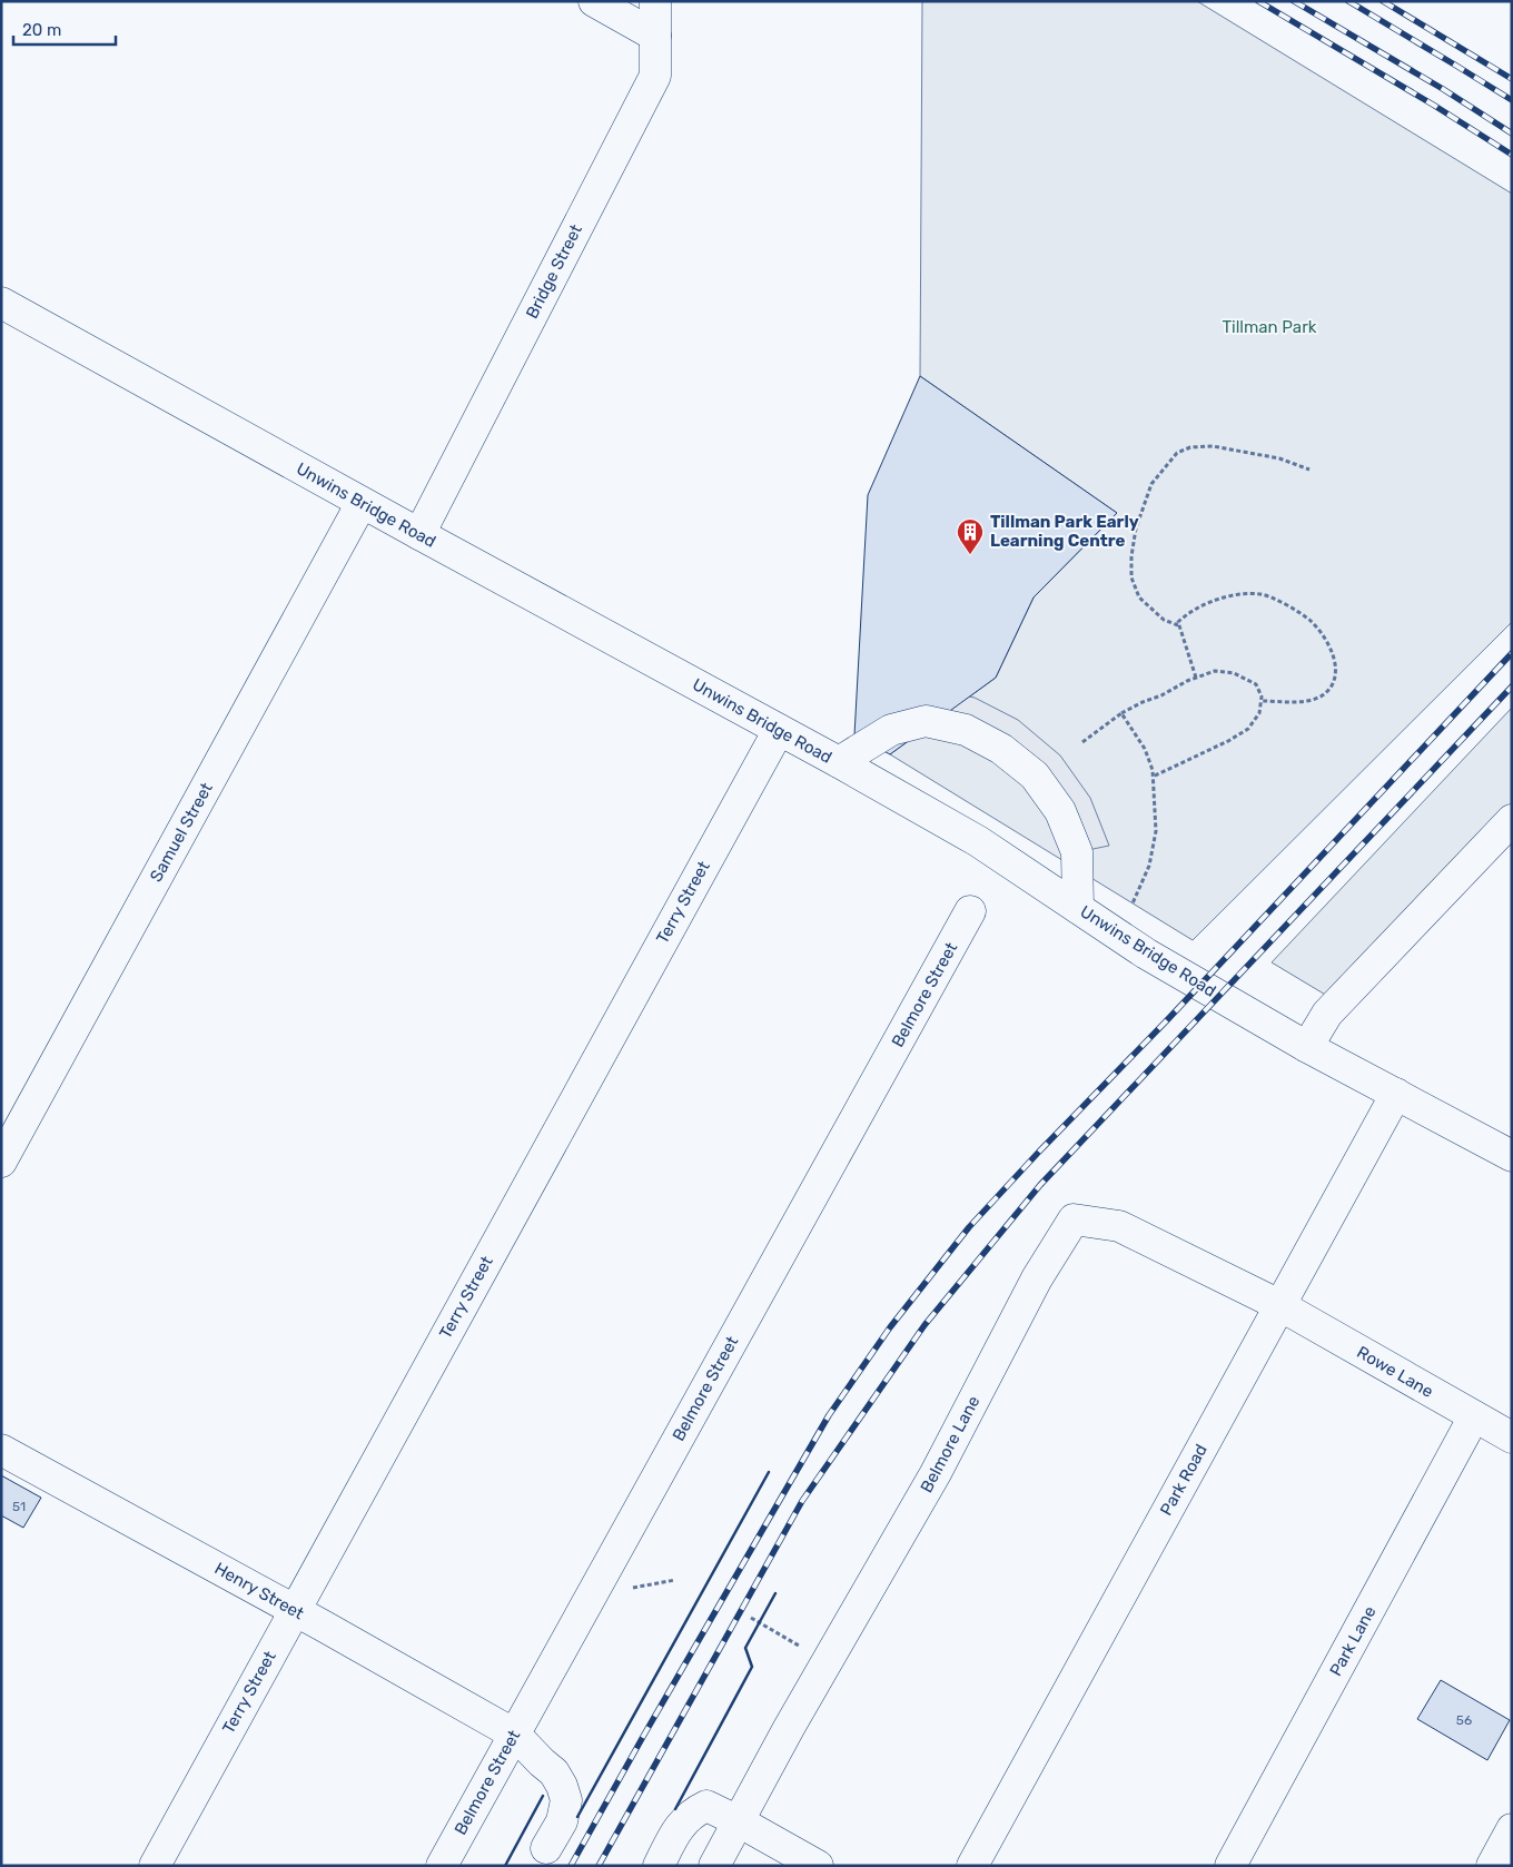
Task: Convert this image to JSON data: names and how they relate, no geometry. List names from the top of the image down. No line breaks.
{"streets":{"street":["Bridge Street","Unwins Bridge Road","Samuel Street","Terry Street","Belmore Street","Rowe Lane","Belmore Lane","Park Road","Henry Street","Park Lane"]},"crossings":[["Bridge Street","Unwins Bridge Road"],["Unwins Bridge Road","Samuel Street"],["Unwins Bridge Road","Terry Street"],["Unwins Bridge Road","Park Road"],["Terry Street","Henry Street"],["Belmore Street","Henry Street"],["Rowe Lane","Belmore Lane"],["Rowe Lane","Park Road"],["Rowe Lane","Park Lane"],["Belmore Lane","Park Road"]],"parks":["Tillman Park"],"places":{"building":["Tillman Park Early Learning Centre"]},"house_numbers":["51","56"],"scale_bar":"20 m"}
